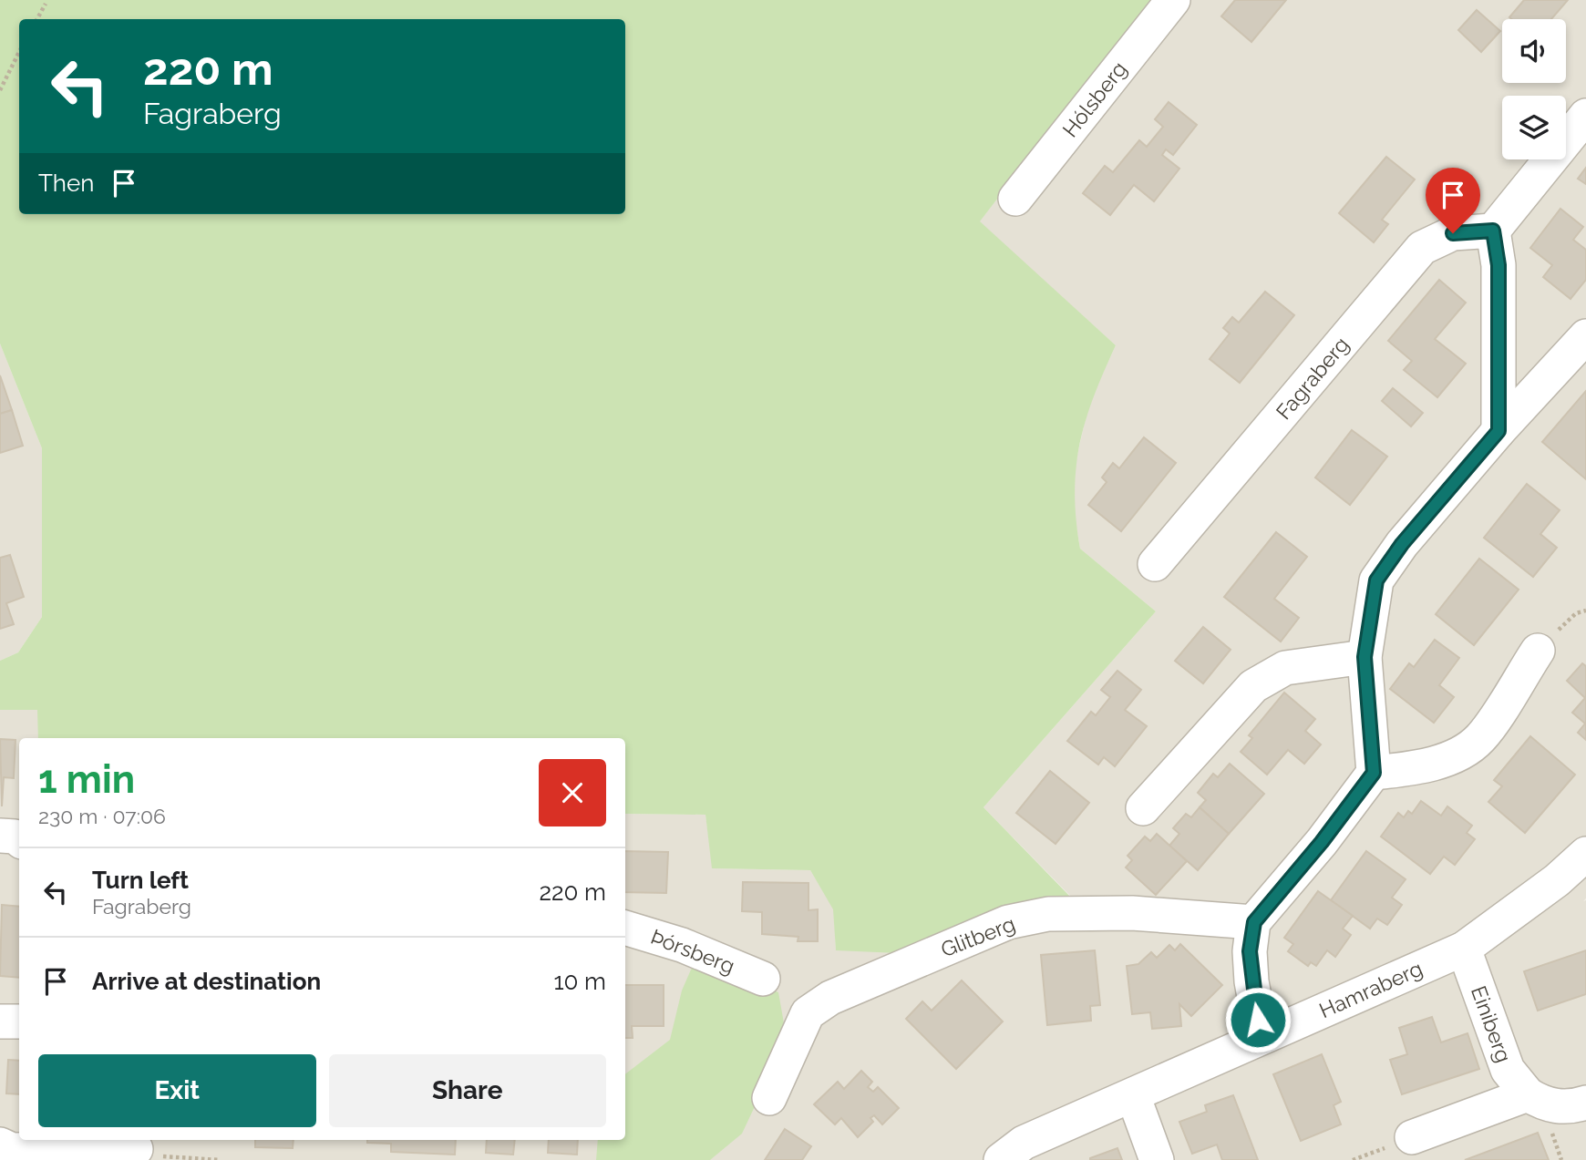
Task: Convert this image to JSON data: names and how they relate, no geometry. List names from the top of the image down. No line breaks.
{"streets":{"street":["Hólsberg","Fagraberg","Glitberg","Þórsberg","Hamraberg","Einiberg"]},"crossings":[["Hamraberg","Einiberg"]],"page":{"turn":["220 m","Fagraberg"],"then":"Then","heading":["1 min","230 m · 07:06"],"list":[{"name":"Turn left","note":"Fagraberg","value":"220 m"},{"name":"Arrive at destination","value":"10 m"}],"buttons":["Exit","Share"]}}
